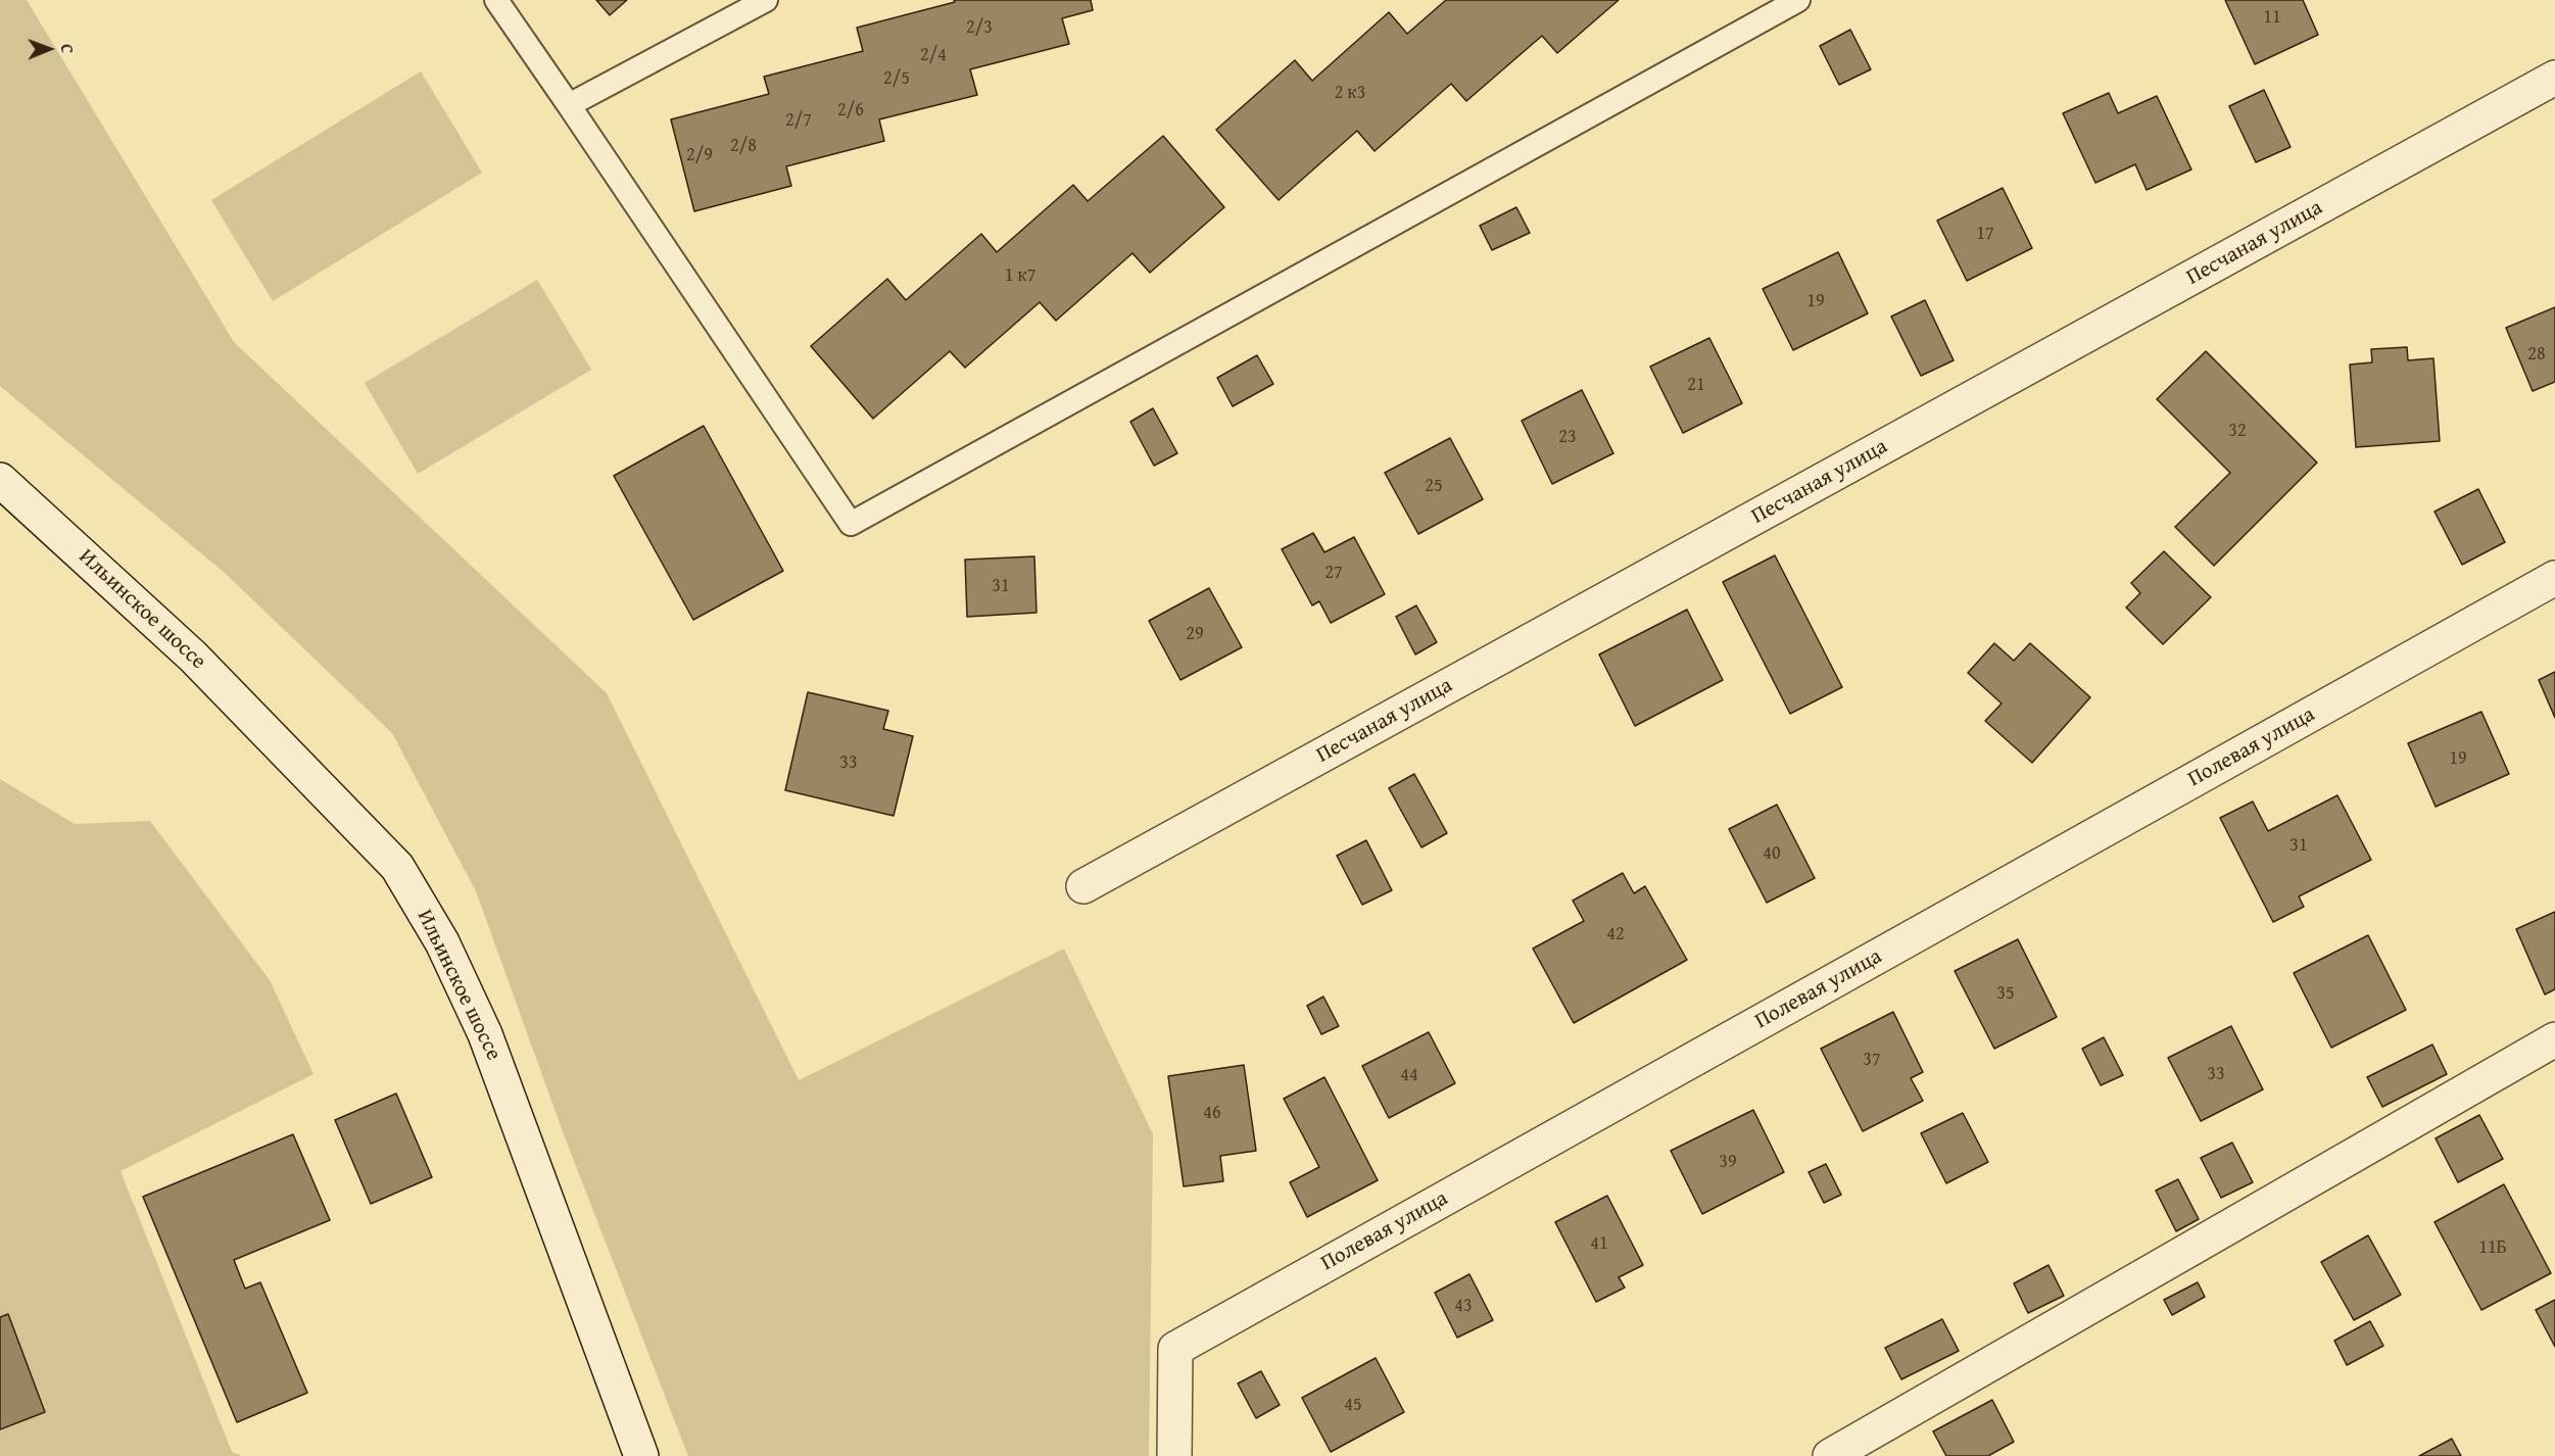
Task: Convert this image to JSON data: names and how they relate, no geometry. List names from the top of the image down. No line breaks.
{"streets":{"street":["Песчаная улица","Ильинское шоссе","Полевая улица"]},"house_numbers":["11","2/3","2/4","2/5","2 к3","2/6","2/7","2/8","2/9","17","1 к7","19","28","21","32","23","25","27","31","29","19","33","31","40","42","35","37","33","44","46","39","41","11Б","43","45"],"north":"right"}
